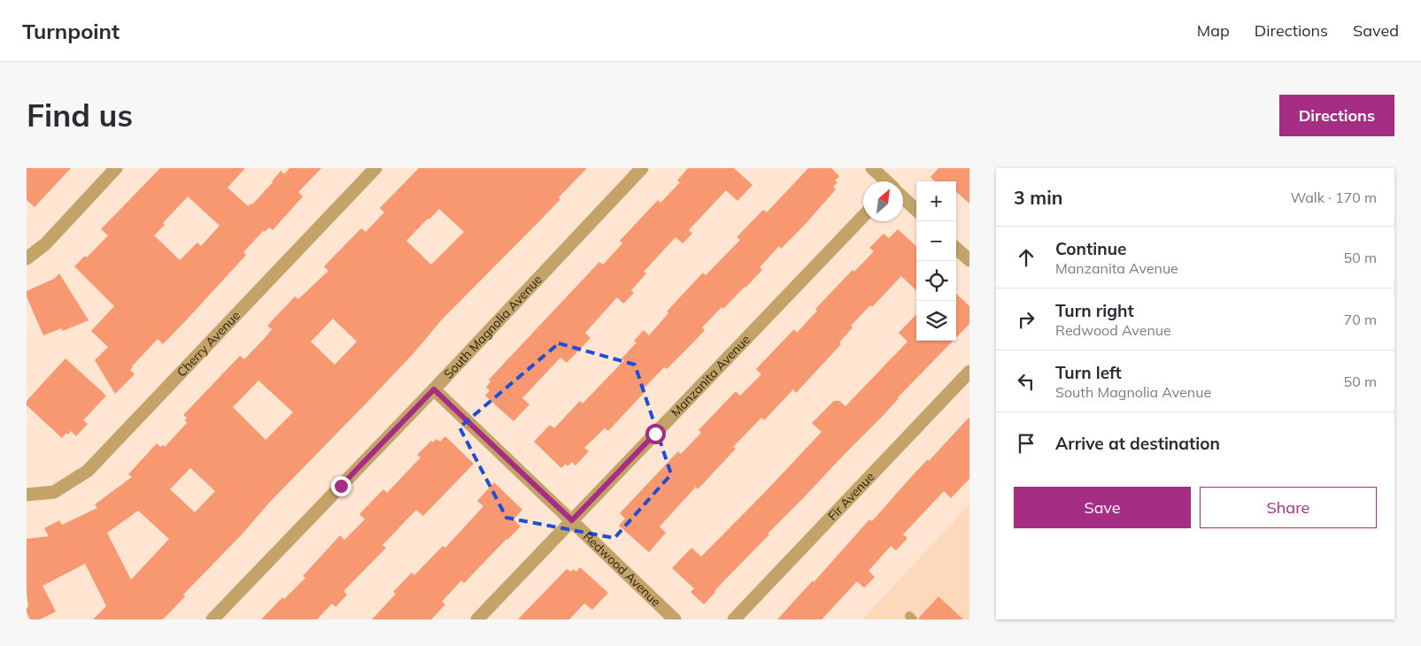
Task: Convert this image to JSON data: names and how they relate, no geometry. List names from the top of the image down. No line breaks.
{"streets":{"street":["South Magnolia Avenue","Cherry Avenue","Manzanita Avenue","Fir Avenue","Redwood Avenue"]},"crossings":[["South Magnolia Avenue","Redwood Avenue"],["Manzanita Avenue","Redwood Avenue"]],"north":"top right","page":{"header":"Turnpoint","nav":["Map","Directions","Saved"],"buttons":["Directions",["Save","Share"]],"title":"Find us","heading":["3 min","Walk · 170 m"],"map_buttons":["+","−"],"list":[["Continue","Manzanita Avenue","50 m"],["Turn right","Redwood Avenue","70 m"],["Turn left","South Magnolia Avenue","50 m"],"Arrive at destination"]}}
